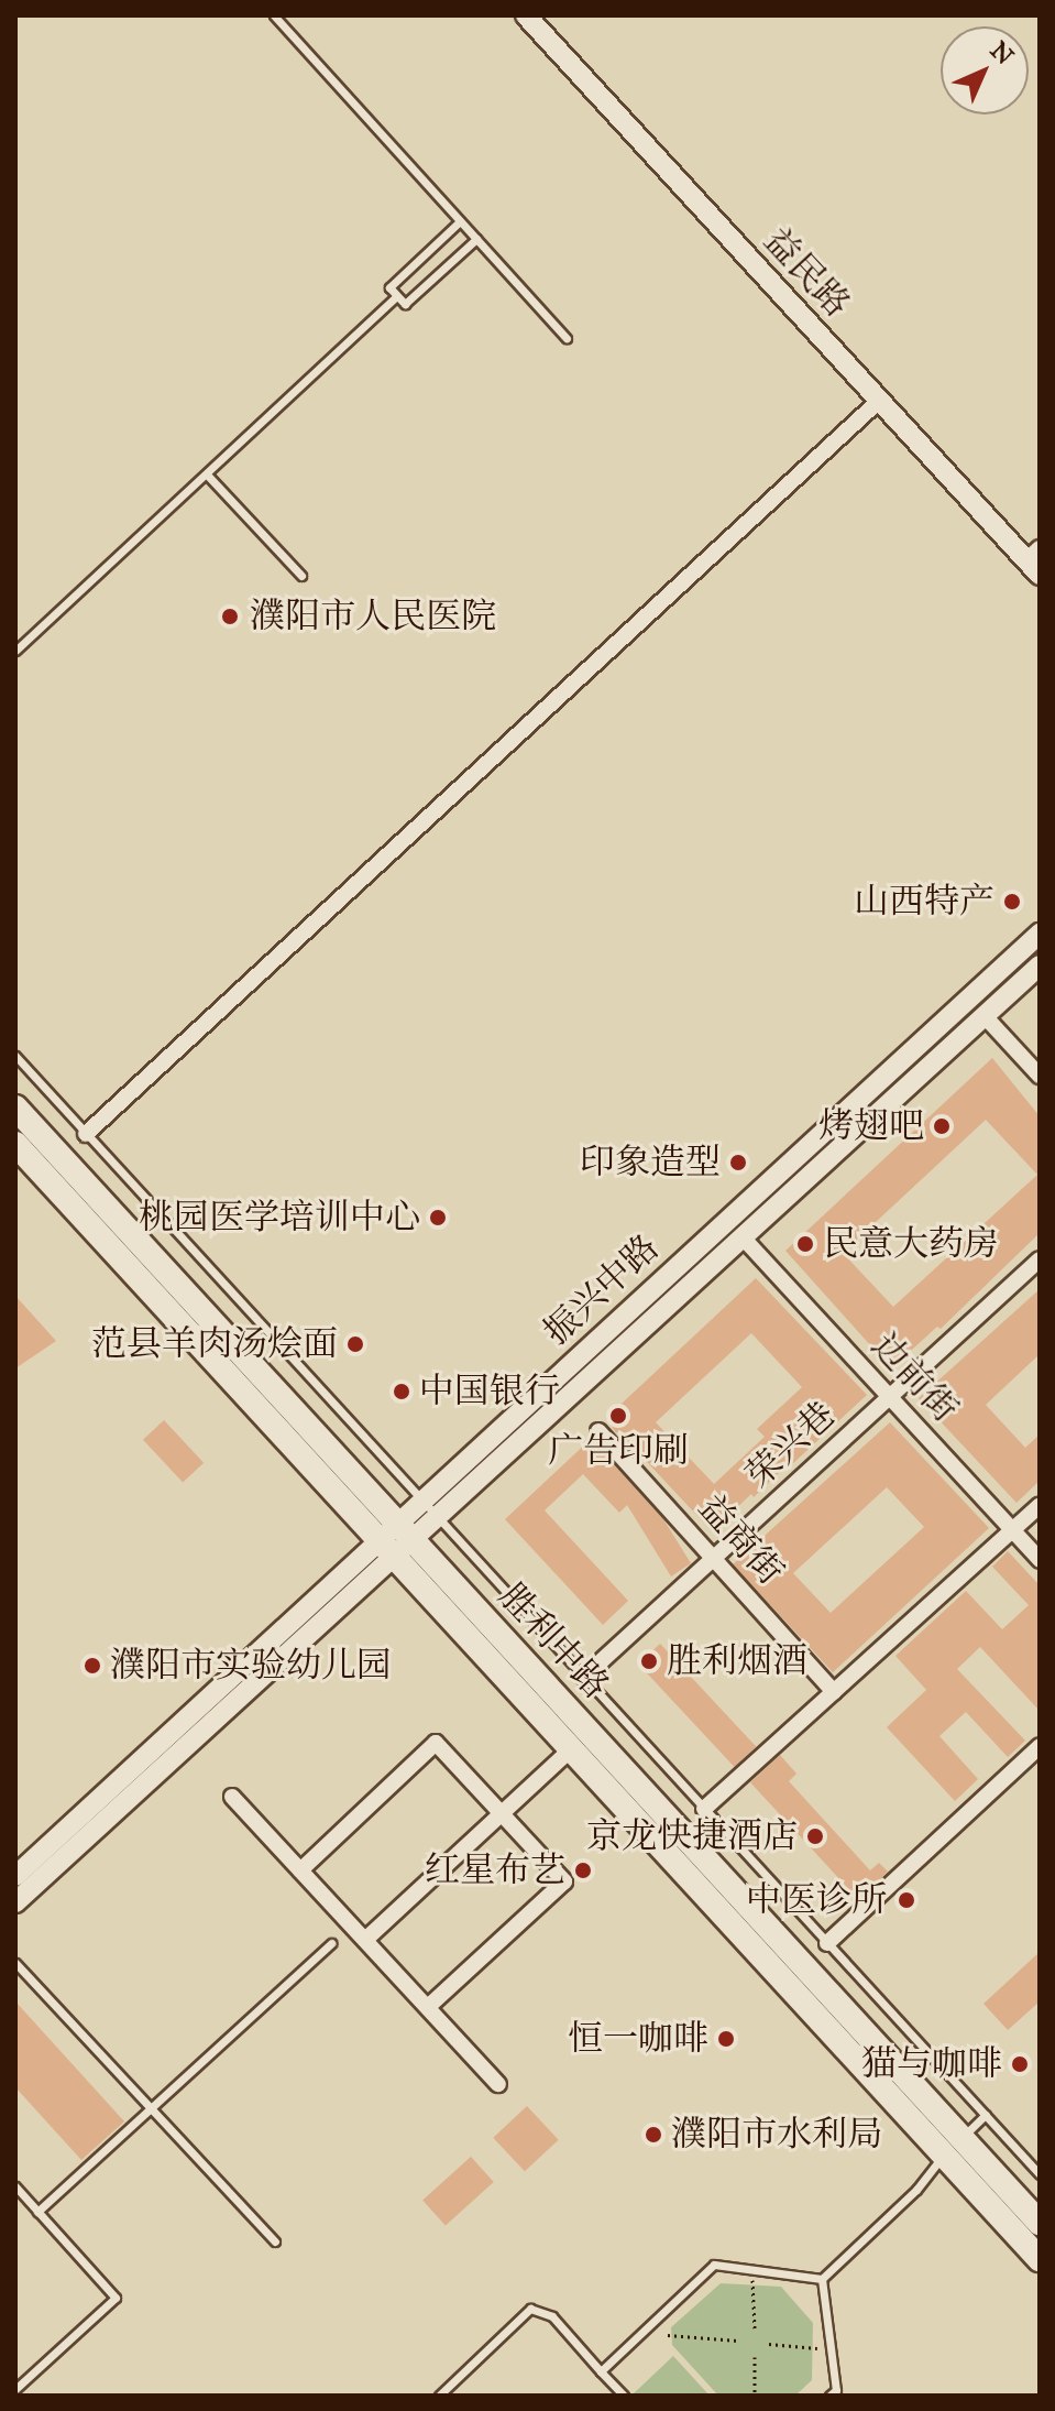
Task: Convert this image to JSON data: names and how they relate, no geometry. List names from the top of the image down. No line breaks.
{"streets":{"main road":["胜利中路"],"street":["益民路","振兴中路","边前街","荣兴巷","益商街"]},"crossings":[["振兴中路","边前街"],["振兴中路","胜利中路"],["边前街","荣兴巷"],["荣兴巷","益商街"]],"places":["濮阳市人民医院","山西特产","烤翅吧","印象造型","桃园医学培训中心","民意大药房","范县羊肉汤烩面","中国银行","广告印刷","胜利烟酒","濮阳市实验幼儿园","京龙快捷酒店","红星布艺","中医诊所","恒一咖啡","猫与咖啡","濮阳市水利局"],"north":"top right"}
